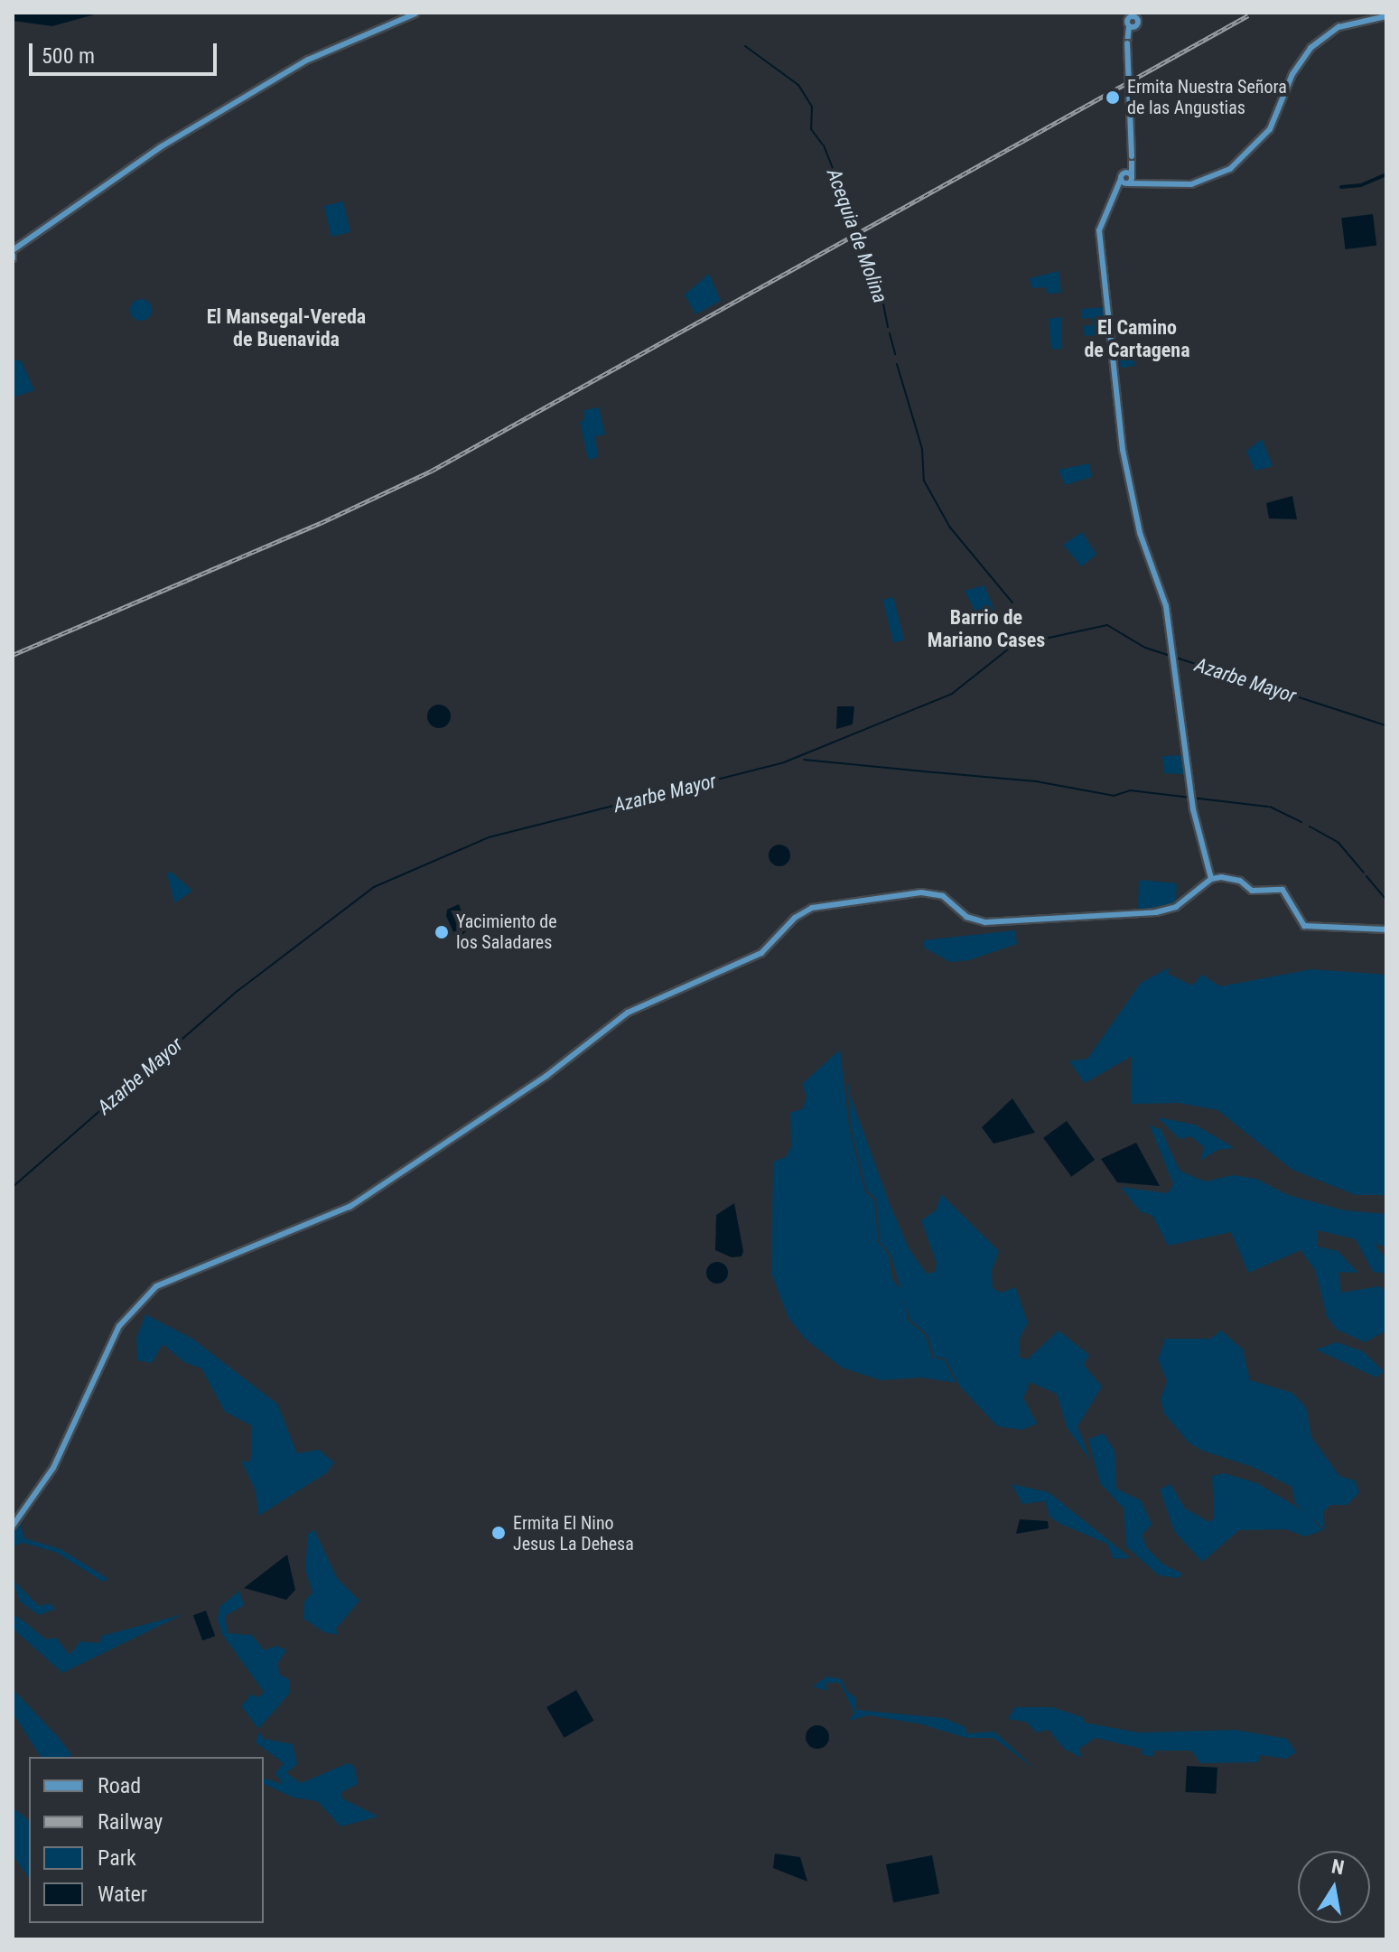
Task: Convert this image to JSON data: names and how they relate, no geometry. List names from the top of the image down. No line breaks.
{"districts":["El Mansegal-Vereda de Buenavida","El Camino de Cartagena","Barrio de Mariano Cases"],"water":["Acequia de Molina","Azarbe Mayor"],"places":["Ermita Nuestra Señora de las Angustias","Yacimiento de los Saladares","Ermita El Nino Jesus La Dehesa"],"legend":["Road","Railway","Park","Water"],"scale_bar":"500 m","north":"top"}
